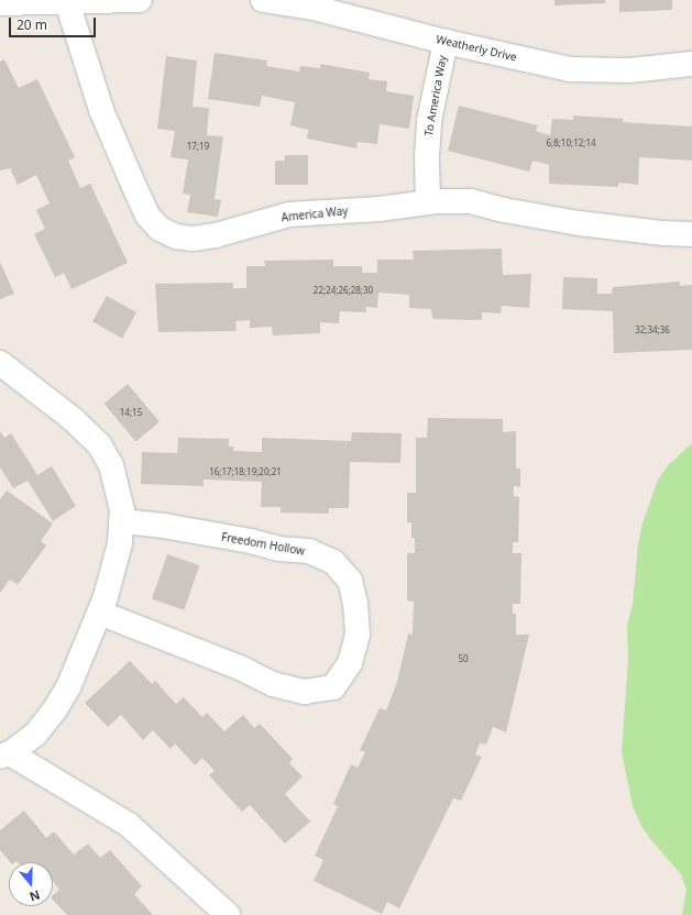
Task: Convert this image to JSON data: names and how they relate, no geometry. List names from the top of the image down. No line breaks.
{"streets":{"street":["Weatherly Drive","To America Way","America Way","Freedom Hollow"]},"crossings":[["Weatherly Drive","To America Way"],["To America Way","America Way"]],"house_numbers":["6;8;10;12;14","17;19","22;24;26;28;30","32;34;36","14;15","16;17;18;19;20;21","50"],"scale_bar":"20 m","north":"bottom"}
